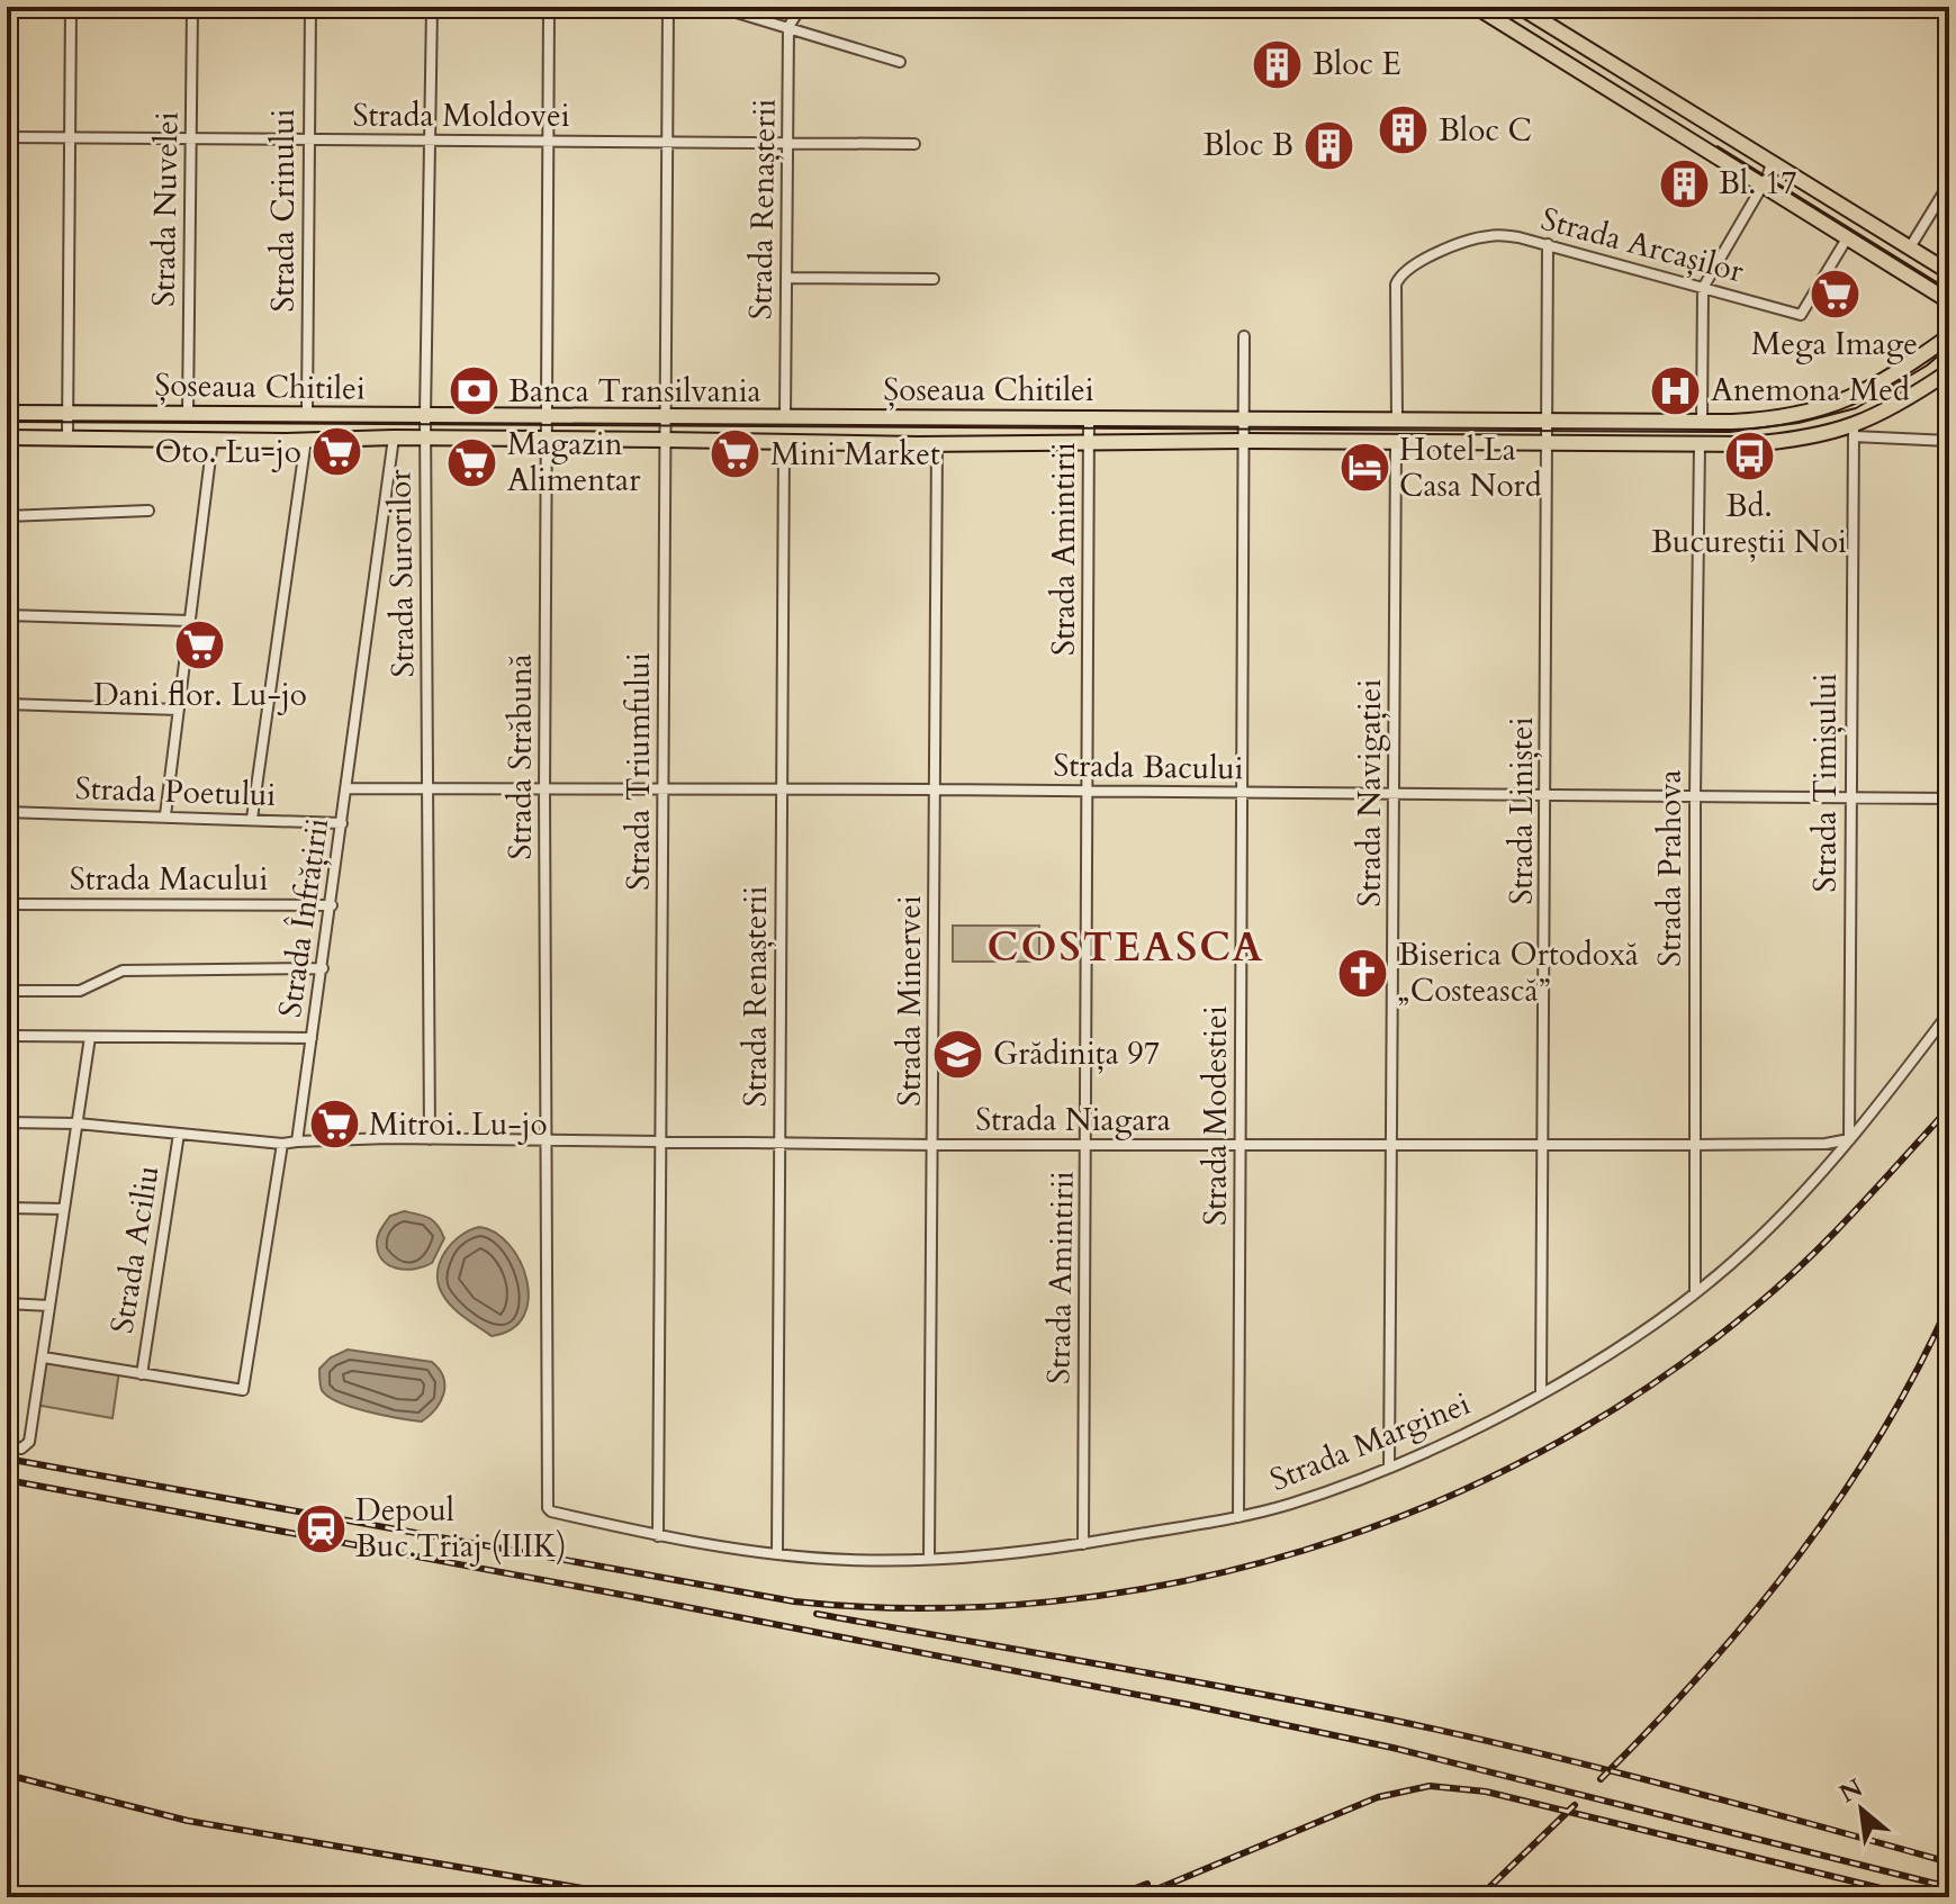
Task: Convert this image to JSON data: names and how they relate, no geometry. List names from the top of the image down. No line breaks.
{"streets":{"main road":["Șoseaua Chitilei"],"street":["Strada Moldovei","Strada Nuvelei","Strada Renașterii","Strada Crinului","Strada Arcașilor","Strada Amintirii","Strada Surorilor","Strada Străbună","Strada Bacului","Strada Triumfului","Strada Timișului","Strada Poetului","Strada Navigației","Strada Liniștei","Strada Prahova","Strada Macului","Strada Înfrățirii","Strada Minervei","Strada Modestiei","Strada Niagara","Strada Aciliu","Strada Marginei"]},"crossings":[["Strada Moldovei","Strada Nuvelei"],["Strada Moldovei","Strada Renașterii"],["Strada Moldovei","Strada Crinului"],["Strada Moldovei","Strada Surorilor"],["Strada Moldovei","Strada Străbună"],["Strada Moldovei","Strada Triumfului"],["Strada Nuvelei","Șoseaua Chitilei"],["Strada Renașterii","Șoseaua Chitilei"],["Strada Renașterii","Strada Bacului"],["Strada Renașterii","Strada Niagara"],["Strada Renașterii","Strada Marginei"],["Strada Crinului","Șoseaua Chitilei"],["Strada Arcașilor","Șoseaua Chitilei"],["Șoseaua Chitilei","Strada Amintirii"],["Șoseaua Chitilei","Strada Surorilor"],["Șoseaua Chitilei","Strada Străbună"],["Șoseaua Chitilei","Strada Triumfului"],["Șoseaua Chitilei","Strada Timișului"],["Șoseaua Chitilei","Strada Navigației"],["Șoseaua Chitilei","Strada Liniștei"],["Șoseaua Chitilei","Strada Prahova"],["Șoseaua Chitilei","Strada Înfrățirii"],["Șoseaua Chitilei","Strada Minervei"],["Șoseaua Chitilei","Strada Modestiei"],["Strada Amintirii","Strada Bacului"],["Strada Amintirii","Strada Niagara"],["Strada Amintirii","Strada Marginei"],["Strada Surorilor","Strada Bacului"],["Strada Surorilor","Strada Niagara"],["Strada Străbună","Strada Bacului"],["Strada Străbună","Strada Niagara"],["Strada Străbună","Strada Marginei"],["Strada Bacului","Strada Triumfului"],["Strada Bacului","Strada Timișului"],["Strada Bacului","Strada Navigației"],["Strada Bacului","Strada Liniștei"],["Strada Bacului","Strada Prahova"],["Strada Bacului","Strada Înfrățirii"],["Strada Bacului","Strada Minervei"],["Strada Bacului","Strada Modestiei"],["Strada Triumfului","Strada Niagara"],["Strada Triumfului","Strada Marginei"],["Strada Timișului","Strada Niagara"],["Strada Timișului","Strada Marginei"],["Strada Poetului","Strada Înfrățirii"],["Strada Navigației","Strada Niagara"],["Strada Navigației","Strada Marginei"],["Strada Liniștei","Strada Niagara"],["Strada Liniștei","Strada Marginei"],["Strada Prahova","Strada Niagara"],["Strada Prahova","Strada Marginei"],["Strada Macului","Strada Înfrățirii"],["Strada Înfrățirii","Strada Niagara"],["Strada Minervei","Strada Niagara"],["Strada Minervei","Strada Marginei"],["Strada Modestiei","Strada Niagara"],["Strada Modestiei","Strada Marginei"],["Strada Niagara","Strada Marginei"]],"districts":["COSTEASCA"],"places":{"building":["Bloc E","Bloc C","Bloc B","Bl. 17"],"supermarket":["Mega Image","Oto. Lu-jo","Mini Market","Magazin Alimentar","Dani flor. Lu-jo","Mitroi. Lu-jo"],"hospital":["Anemona Med"],"bank":["Banca Transilvania"],"bus stop":["Bd. Bucureștii Noi"],"hotel":["Hotel La Casa Nord"],"church":["Biserica Ortodoxă „Costească”"],"school or university":["Grădinița 97"],"station":["Depoul Buc.Triaj (IIIK)"]},"north":"top left"}
